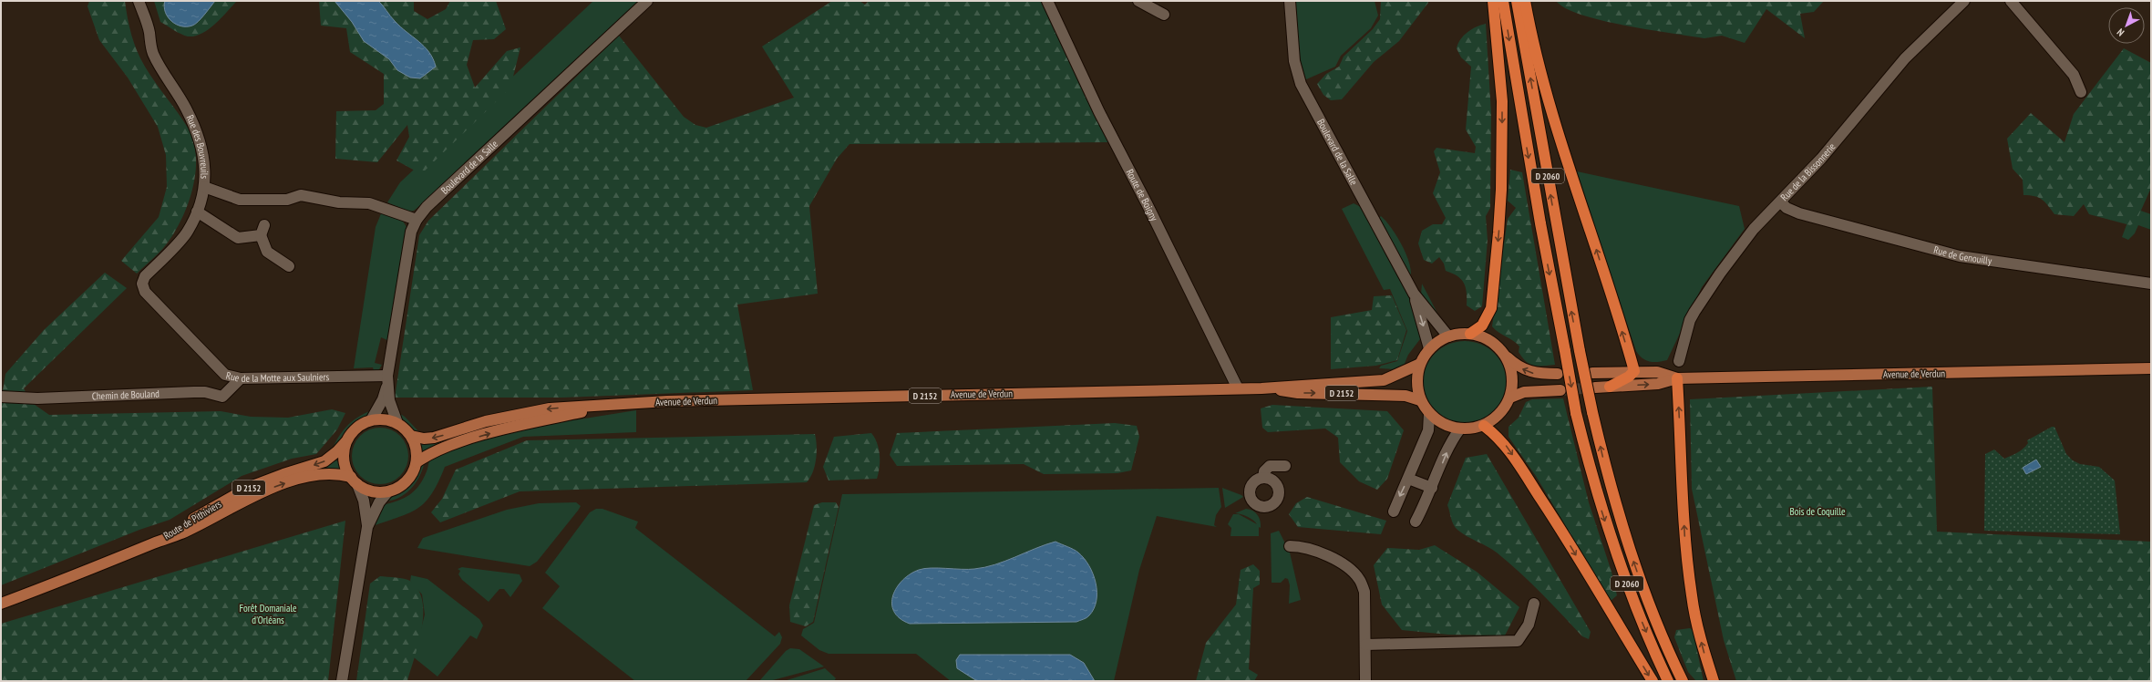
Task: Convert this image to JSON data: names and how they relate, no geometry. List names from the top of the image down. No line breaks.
{"streets":{"highway":["D 2060"],"main road":["Avenue de Verdun","D 2152","Route de Pithiviers"],"street":["Rue des Bouvreuils","Boulevard de la Salle","Rue de la Bissonnerie","Route de Boigny","Rue de Genouilly","Rue de la Motte aux Saulniers","Chemin de Bouland"]},"crossings":[["Rue des Bouvreuils","Rue de la Motte aux Saulniers"],["Boulevard de la Salle","Avenue de Verdun"],["Boulevard de la Salle","Rue de la Motte aux Saulniers"],["Boulevard de la Salle","Route de Pithiviers"],["Rue de la Bissonnerie","Rue de Genouilly"],["Route de Boigny","Avenue de Verdun"],["Avenue de Verdun","Route de Pithiviers"],["Rue de la Motte aux Saulniers","Chemin de Bouland"]],"parks":["Bois de Coquille","Forêt Domaniale d'Orléans"],"north":"bottom left"}
